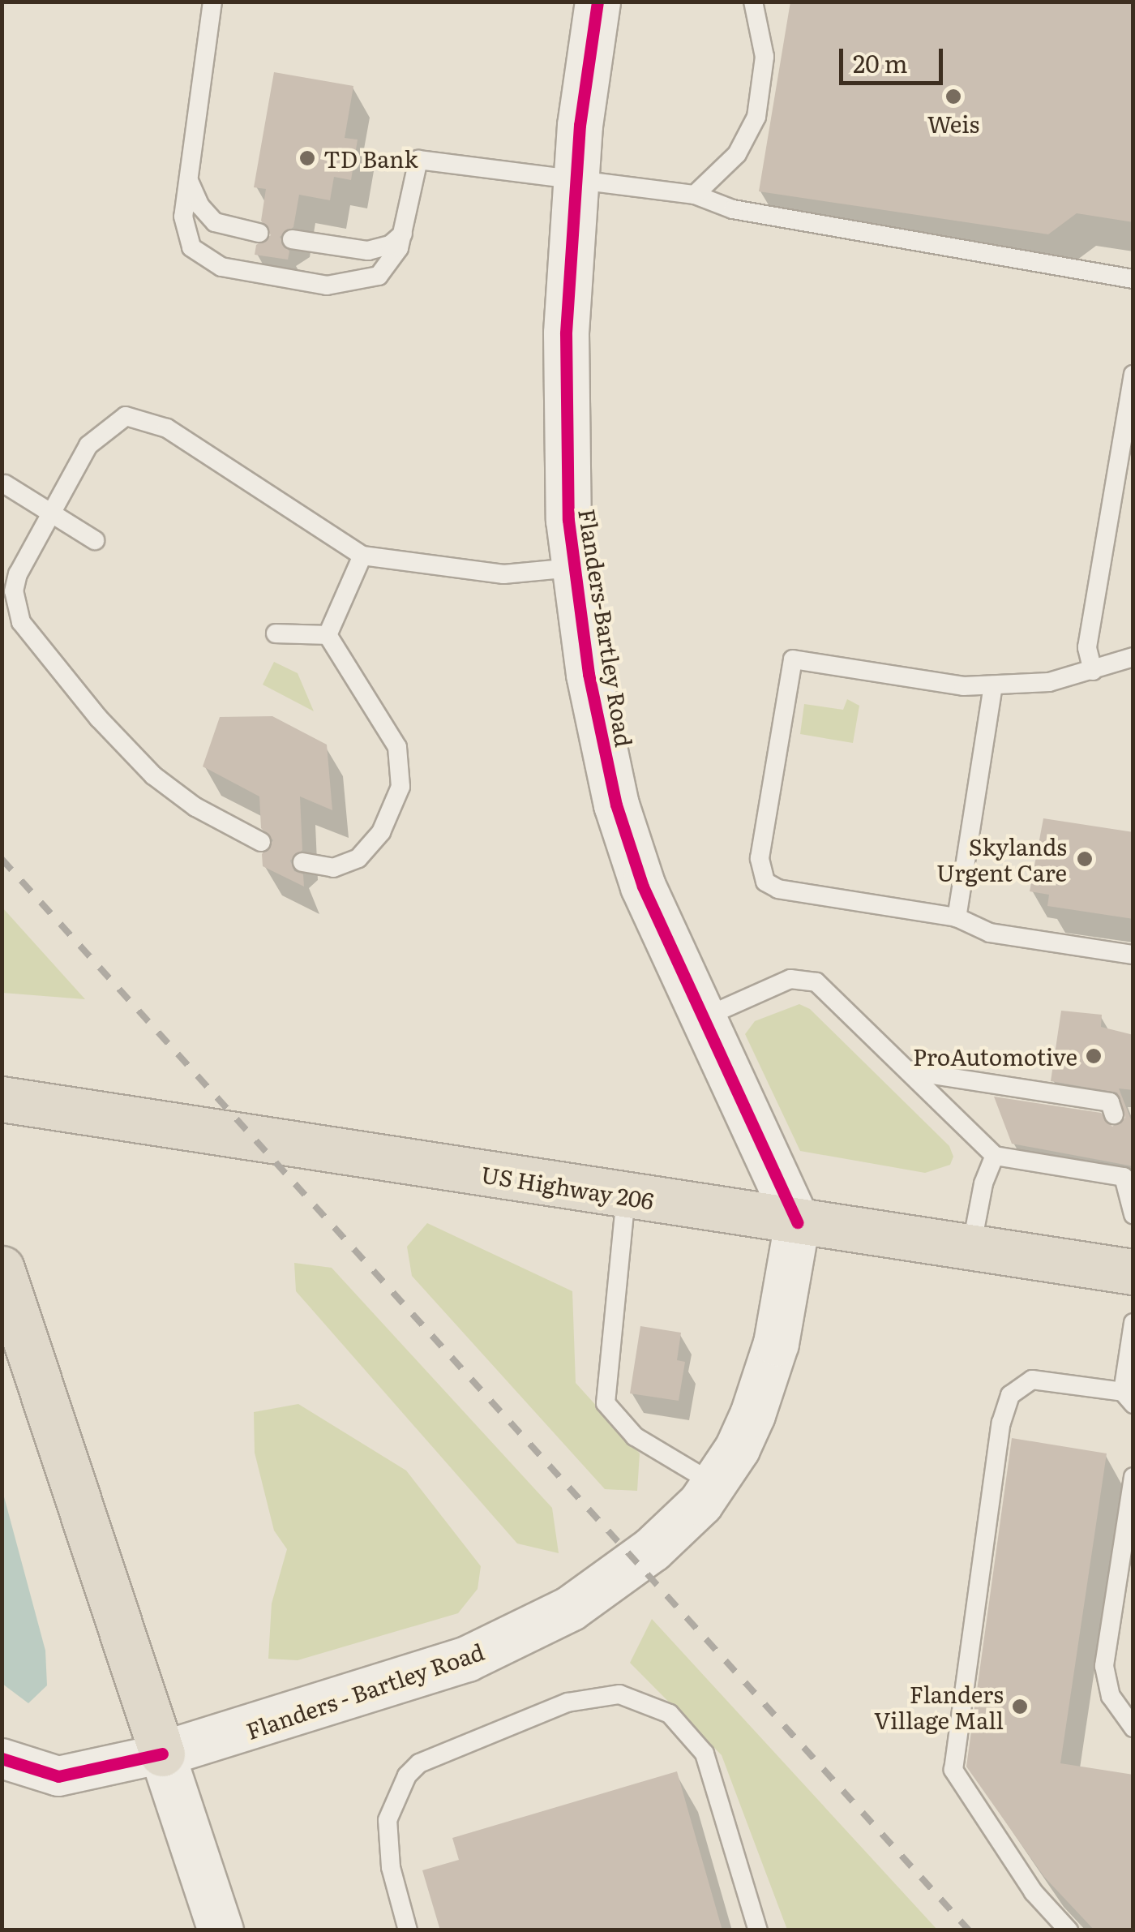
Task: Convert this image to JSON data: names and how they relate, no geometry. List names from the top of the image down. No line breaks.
{"streets":{"highway":["US Highway 206"],"street":["Flanders-Bartley Road","Flanders - Bartley Road"]},"crossings":[["Flanders-Bartley Road","US Highway 206"],["Flanders-Bartley Road","Flanders - Bartley Road"],["US Highway 206","Flanders - Bartley Road"]],"places":["Weis","TD Bank","Skylands Urgent Care","ProAutomotive","Flanders Village Mall"],"scale_bar":"20 m"}
